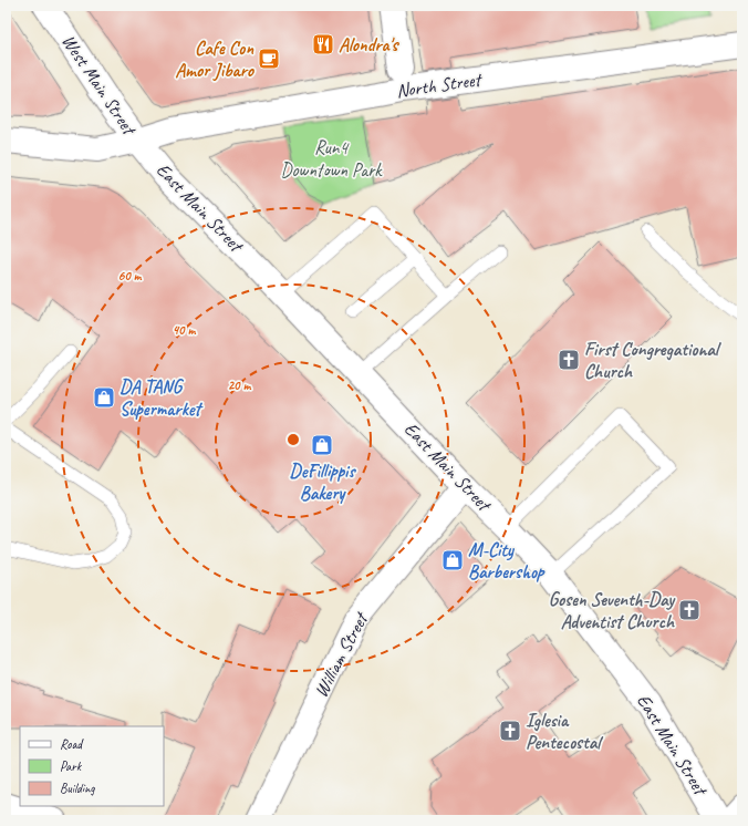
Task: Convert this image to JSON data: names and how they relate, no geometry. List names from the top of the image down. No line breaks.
{"streets":{"main road":["West Main Street","North Street","East Main Street","William Street"]},"crossings":[["West Main Street","North Street"],["West Main Street","East Main Street"],["North Street","East Main Street"],["East Main Street","William Street"]],"parks":["Run4 Downtown Park"],"places":{"restaurant":["Alondra's"],"cafe":["Cafe Con Amor Jibaro"],"church":["First Congregational Church","Gosen Seventh-Day Adventist Church","Iglesia Pentecostal"],"shop":["DA TANG Supermarket","DeFillippis Bakery","M-City Barbershop"]},"legend":["Road","Park","Building"],"rings":["60 m","40 m","20 m"]}
